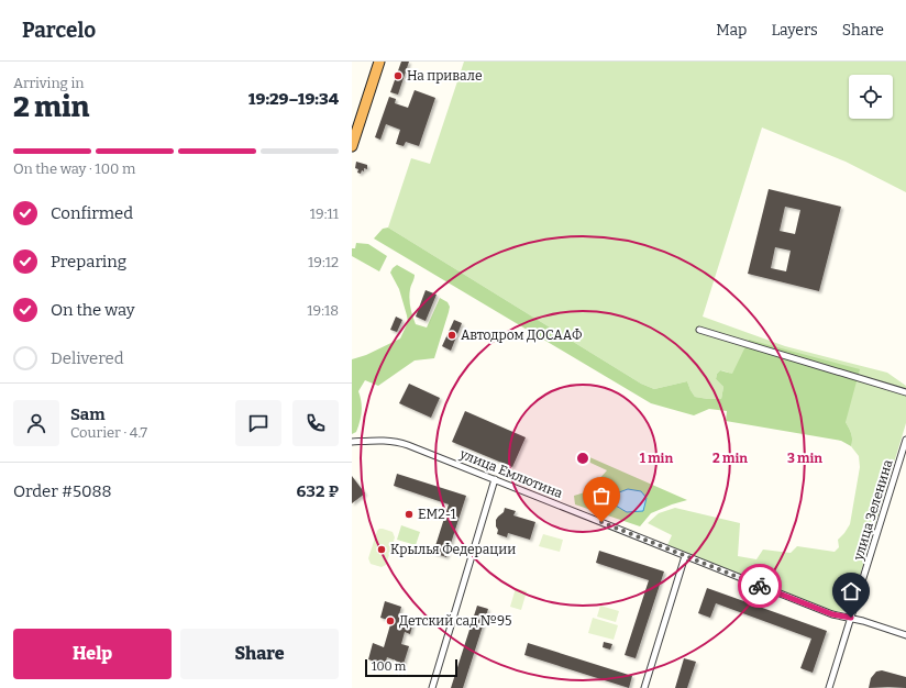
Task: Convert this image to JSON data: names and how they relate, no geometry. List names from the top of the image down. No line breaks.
{"streets":{"street":["улица Емлютина","улица Зеленина"]},"crossings":[["улица Емлютина","улица Зеленина"]],"places":["На привале","Автодром ДОСААФ","ЕМ2-1","Крылья Федерации","Детский сад №95"],"scale_bar":"100 m","page":{"header":"Parcelo","nav":["Map","Layers","Share"],"heading":["2 min","Arriving in","19:29–19:34"],"panel":["Sam","Courier · 4.7","Order #5088","632 ₽"],"bar":"On the way · 100 m","list":[["Confirmed","19:11"],["Preparing","19:12"],["On the way","19:18"],"Delivered"],"buttons":["Help","Share"],"scale":"100 m"},"rings":["1 min","2 min","3 min"]}
